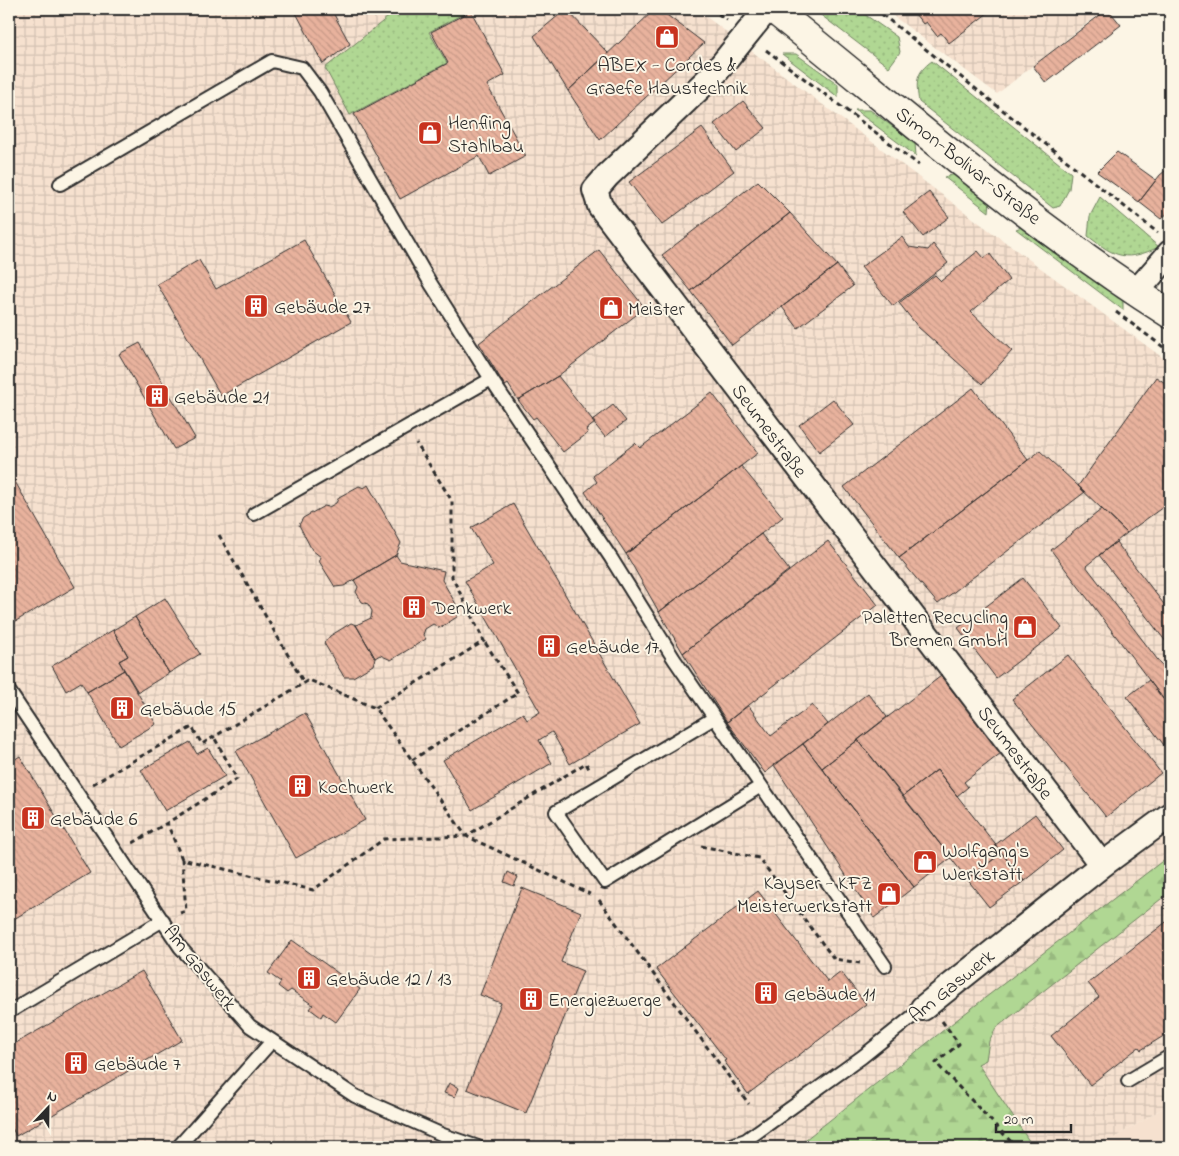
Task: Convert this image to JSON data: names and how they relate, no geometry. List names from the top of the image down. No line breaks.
{"streets":{"street":["Simon-Bolivar-Straße","Seumestraße","Am Gaswerk"]},"crossings":[["Seumestraße","Am Gaswerk"]],"places":{"shop":["ABEX - Cordes & Graefe Haustechnik","Henfling Stahlbau","Meister","Paletten Recycling Bremen GmbH","Wolfgang's Werkstatt","Kayser - KFZ Meisterwerkstatt"],"building":["Gebäude 27","Gebäude 21","Denkwerk","Gebäude 17","Gebäude 15","Kochwerk","Gebäude 6","Gebäude 12 / 13","Gebäude 11","Energiezwerge","Gebäude 7"]},"scale_bar":"20 m","north":"top"}
